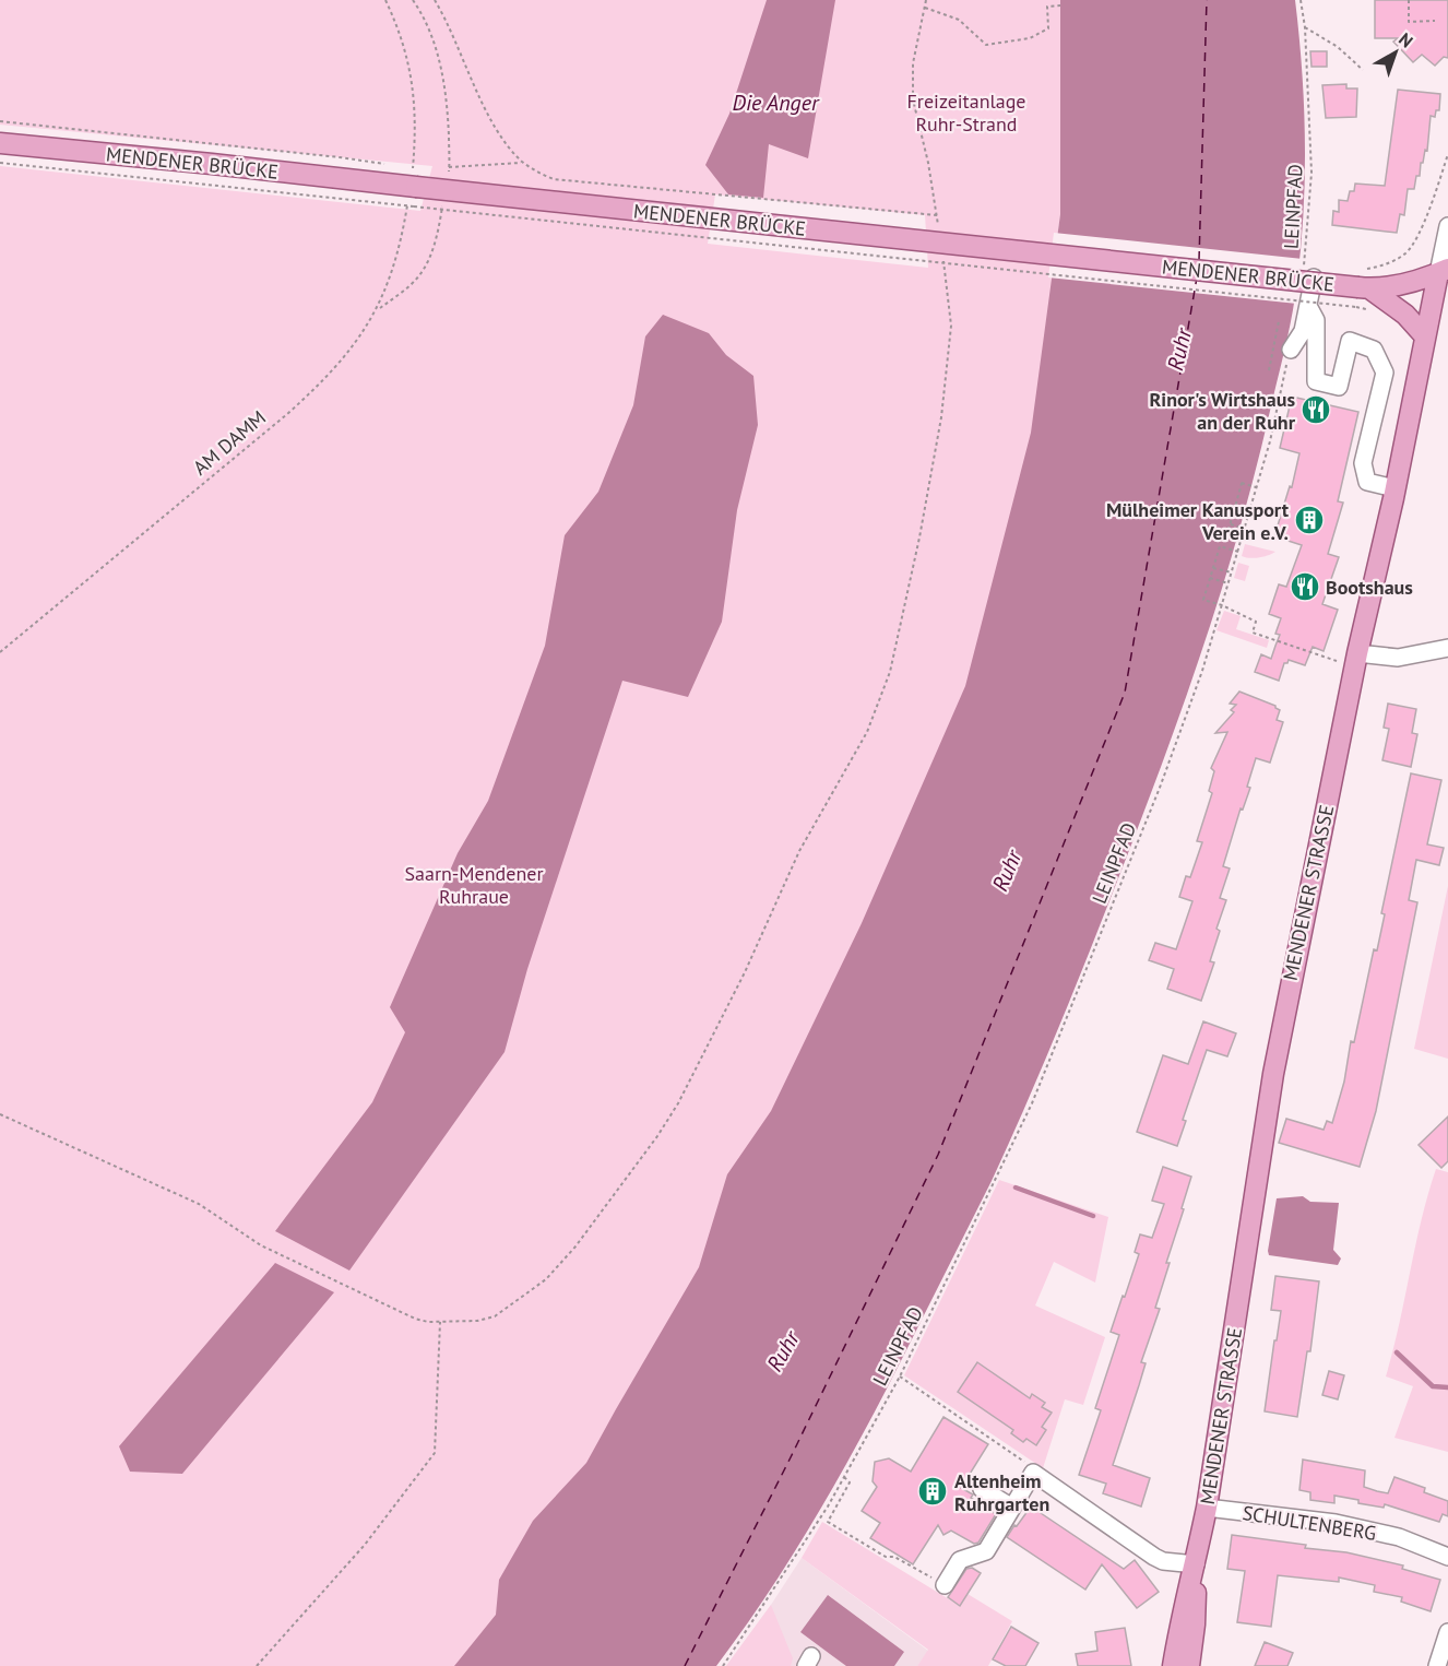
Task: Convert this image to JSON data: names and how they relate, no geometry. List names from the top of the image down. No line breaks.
{"streets":{"main road":["MENDENER BRÜCKE","MENDENER STRASSE"],"street":["SCHULTENBERG"],"path":["LEINPFAD","AM DAMM"]},"crossings":[["MENDENER BRÜCKE","MENDENER STRASSE"],["MENDENER STRASSE","SCHULTENBERG"]],"water":["Die Anger","Ruhr"],"parks":["Freizeitanlage Ruhr-Strand","Saarn-Mendener Ruhraue"],"places":{"restaurant":["Rinor's Wirtshaus an der Ruhr","Bootshaus"],"building":["Mülheimer Kanusport Verein e.V.","Altenheim Ruhrgarten"]},"north":"top right"}
